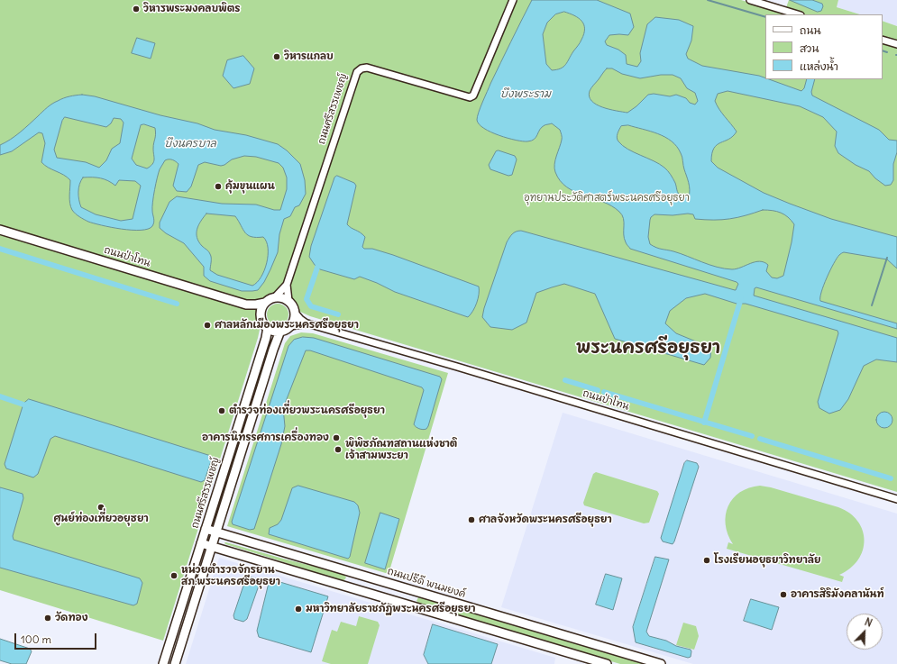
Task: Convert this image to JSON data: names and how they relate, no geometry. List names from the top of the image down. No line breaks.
{"streets":{"main road":["ถนนศรีสรรเพชญ์","ถนนป่าโทน","ถนนปรีดี พนมยงค์"]},"crossings":[["ถนนศรีสรรเพชญ์","ถนนป่าโทน"],["ถนนศรีสรรเพชญ์","ถนนปรีดี พนมยงค์"]],"districts":["พระนครศรีอยุธยา"],"water":["บึงพระราม","บึงนครบาล"],"parks":["อุทยานประวัติศาสตร์พระนครศรีอยุธยา"],"places":["วิหารพระมงคลบพิตร","วิหารแกลบ","คุ้มขุนแผน","ศาลหลักเมืองพระนครศรีอยุธยา","ตำรวจท่องเที่ยวพระนครศรีอยุธยา","อาคารนิทรรศการเครื่องทอง","พิพิธภัณฑสถานแห่งชาติ เจ้าสามพระยา","ศูนย์ท่องเที่ยวอยุธยา","ศาลจังหวัดพระนครศรีอยุธยา","โรงเรียนอยุธยาวิทยาลัย","หน่วยตำรวจจักรยาน สภ.พระนครศรีอยุธยา","อาคารสิริมังคลานันท์","มหาวิทยาลัยราชภัฏพระนครศรีอยุธยา","วัดทอง"],"legend":["ถนน","สวน","แหล่งน้ำ"],"scale_bar":"100 m","north":"top right"}
